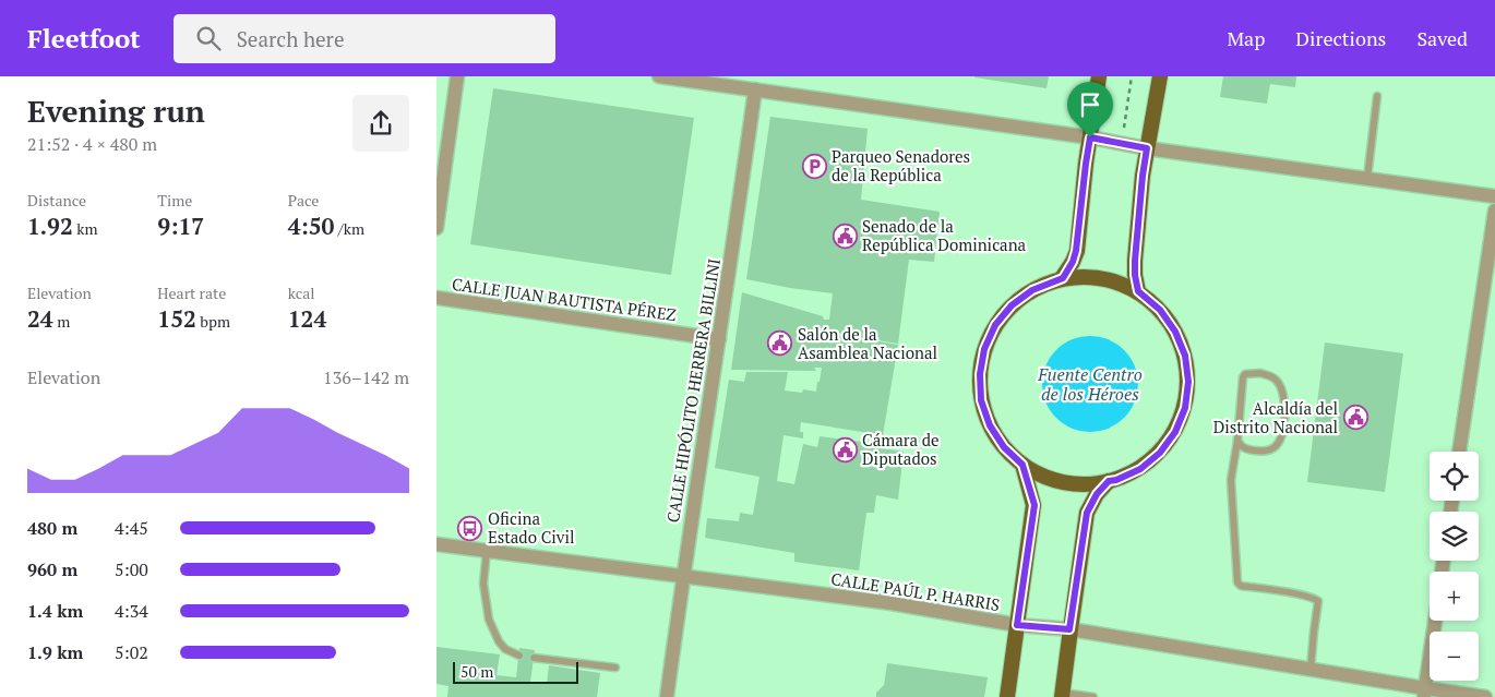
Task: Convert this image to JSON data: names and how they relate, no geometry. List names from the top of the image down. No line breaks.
{"streets":{"street":["CALLE JUAN BAUTISTA PÉREZ","CALLE HIPÓLITO HERRERA BILLINI","CALLE PAÚL P. HARRIS"]},"crossings":[["CALLE JUAN BAUTISTA PÉREZ","CALLE HIPÓLITO HERRERA BILLINI"],["CALLE HIPÓLITO HERRERA BILLINI","CALLE PAÚL P. HARRIS"]],"water":["Fuente Centro de los Héroes"],"places":{"parking":["Parqueo Senadores de la República"],"public building":["Senado de la República Dominicana","Salón de la Asamblea Nacional","Alcaldía del Distrito Nacional","Cámara de Diputados"],"bus stop":["Oficina Estado Civil"]},"scale_bar":"50 m","page":{"header":"Fleetfoot","search":"Search here","nav":["Map","Directions","Saved"],"heading":["Evening run","21:52 · 4 × 480 m"],"stats":[["Distance","1.92 km"],["Time","9:17"],["Pace","4:50 /km"],["Elevation","24 m"],["Heart rate","152 bpm"],["kcal","124"]],"chart":["Elevation","136–142 m"],"map_buttons":["+","−"],"list":[{"name":"480 m","note":"4:45"},{"name":"960 m","note":"5:00"},{"name":"1.4 km","note":"4:34"},{"name":"1.9 km","note":"5:02"}],"scale":"50 m"}}
